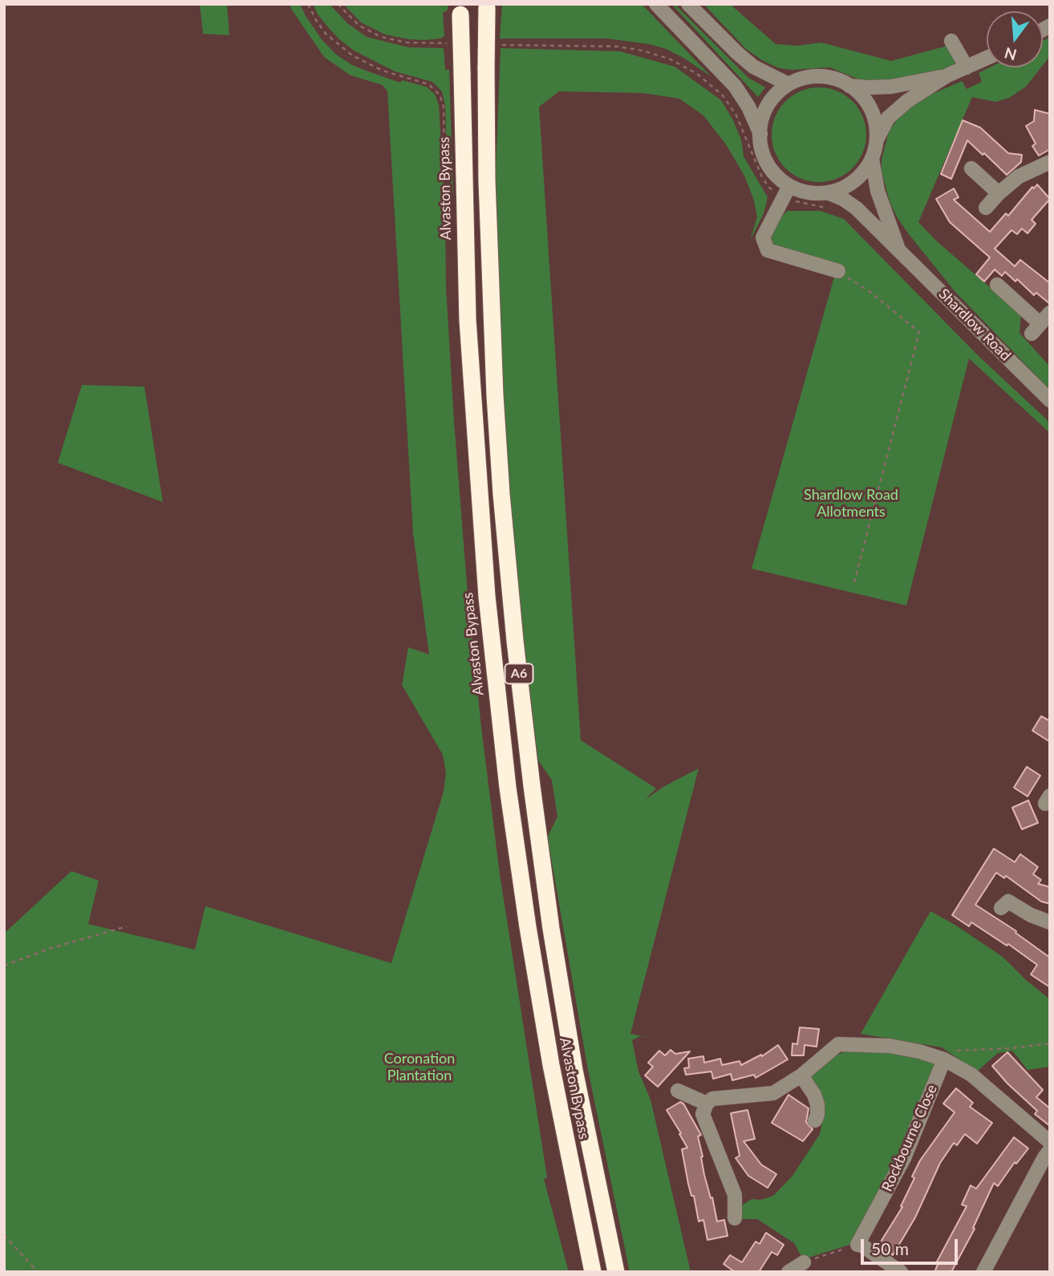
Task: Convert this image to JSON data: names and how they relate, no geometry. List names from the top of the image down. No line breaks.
{"streets":{"highway":["Alvaston Bypass","A6"],"street":["Shardlow Road","Rockbourne Close"]},"parks":["Shardlow Road Allotments","Coronation Plantation"],"scale_bar":"50 m","north":"bottom"}
